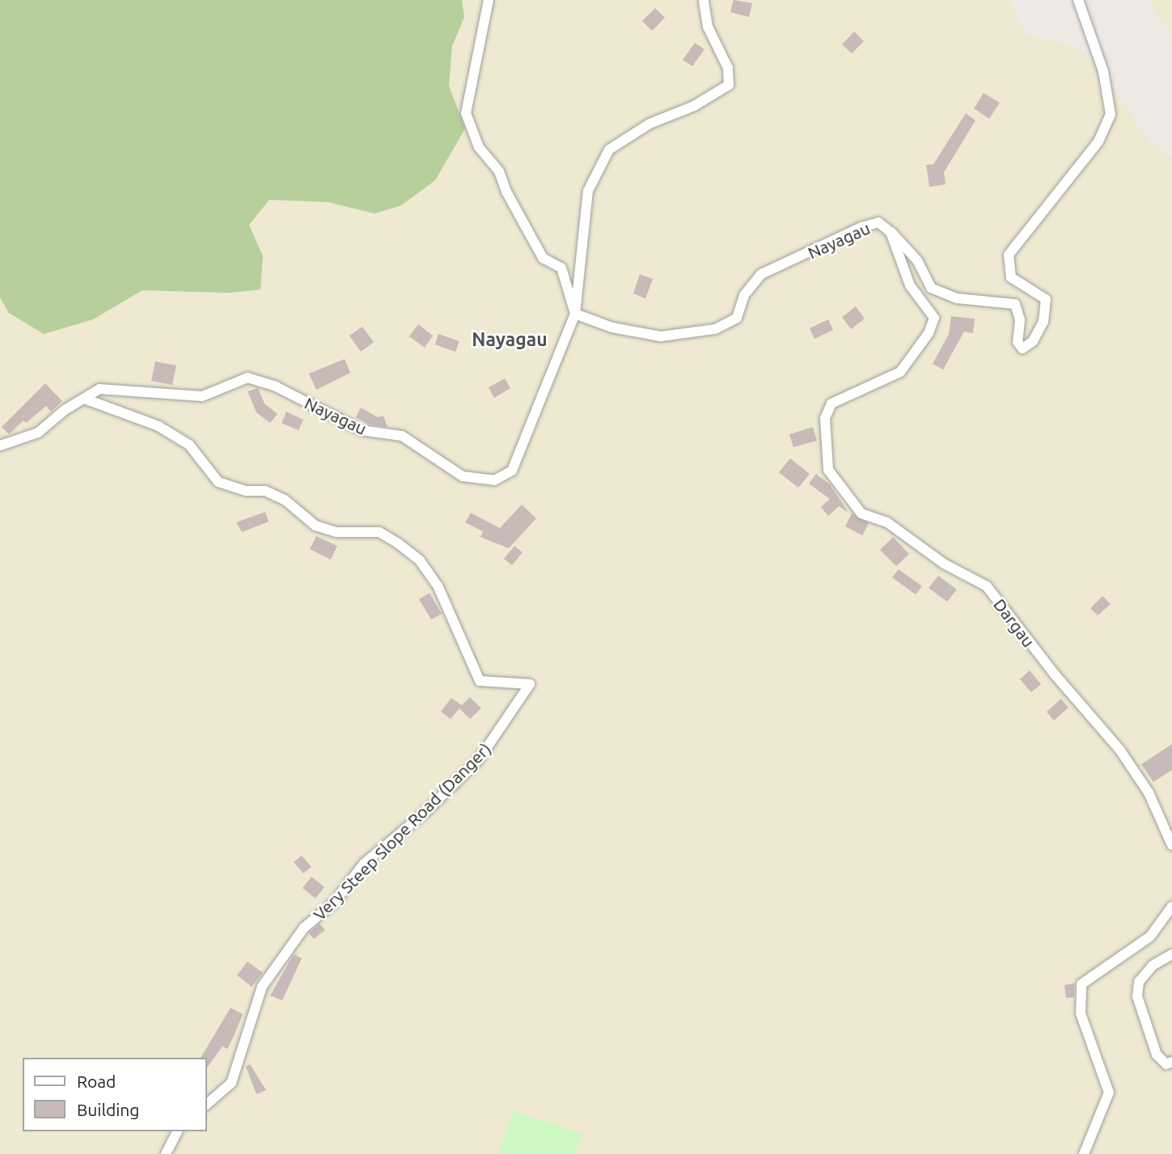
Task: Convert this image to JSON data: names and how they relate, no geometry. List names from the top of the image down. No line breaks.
{"streets":{"street":["Nayagau","Dargau","Very Steep Slope Road (Danger)"]},"crossings":[["Nayagau","Dargau"],["Nayagau","Very Steep Slope Road (Danger)"]],"districts":["Nayagau"],"legend":["Road","Building"]}
